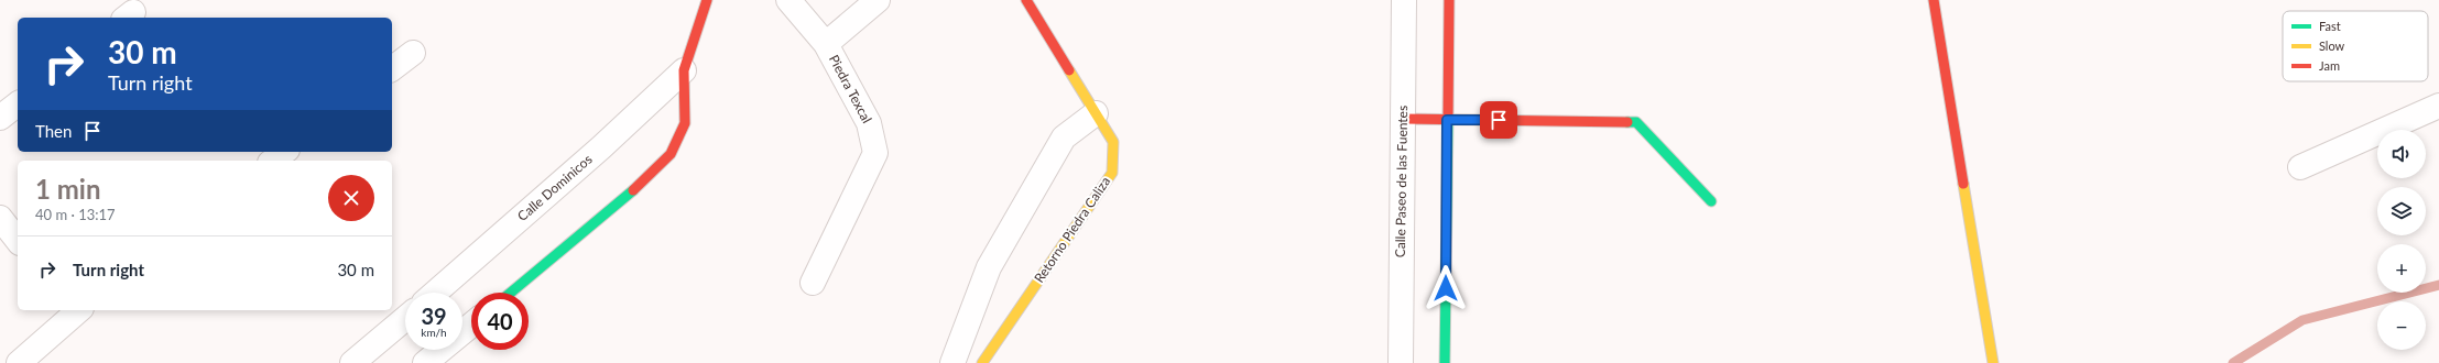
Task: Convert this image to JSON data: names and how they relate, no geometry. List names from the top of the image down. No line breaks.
{"streets":{"street":["Piedra Texcal","Calle Paseo de las Fuentes","Calle Dominicos","Retorno Piedra Caliza"]},"legend":["Fast","Slow","Jam"],"page":{"turn":["30 m","Turn right"],"then":"Then","map_buttons":["+","−"],"heading":["1 min","40 m · 13:17"],"list":[{"name":"Turn right","value":"30 m"}],"speed":"39 km/h","limit":"40"}}
